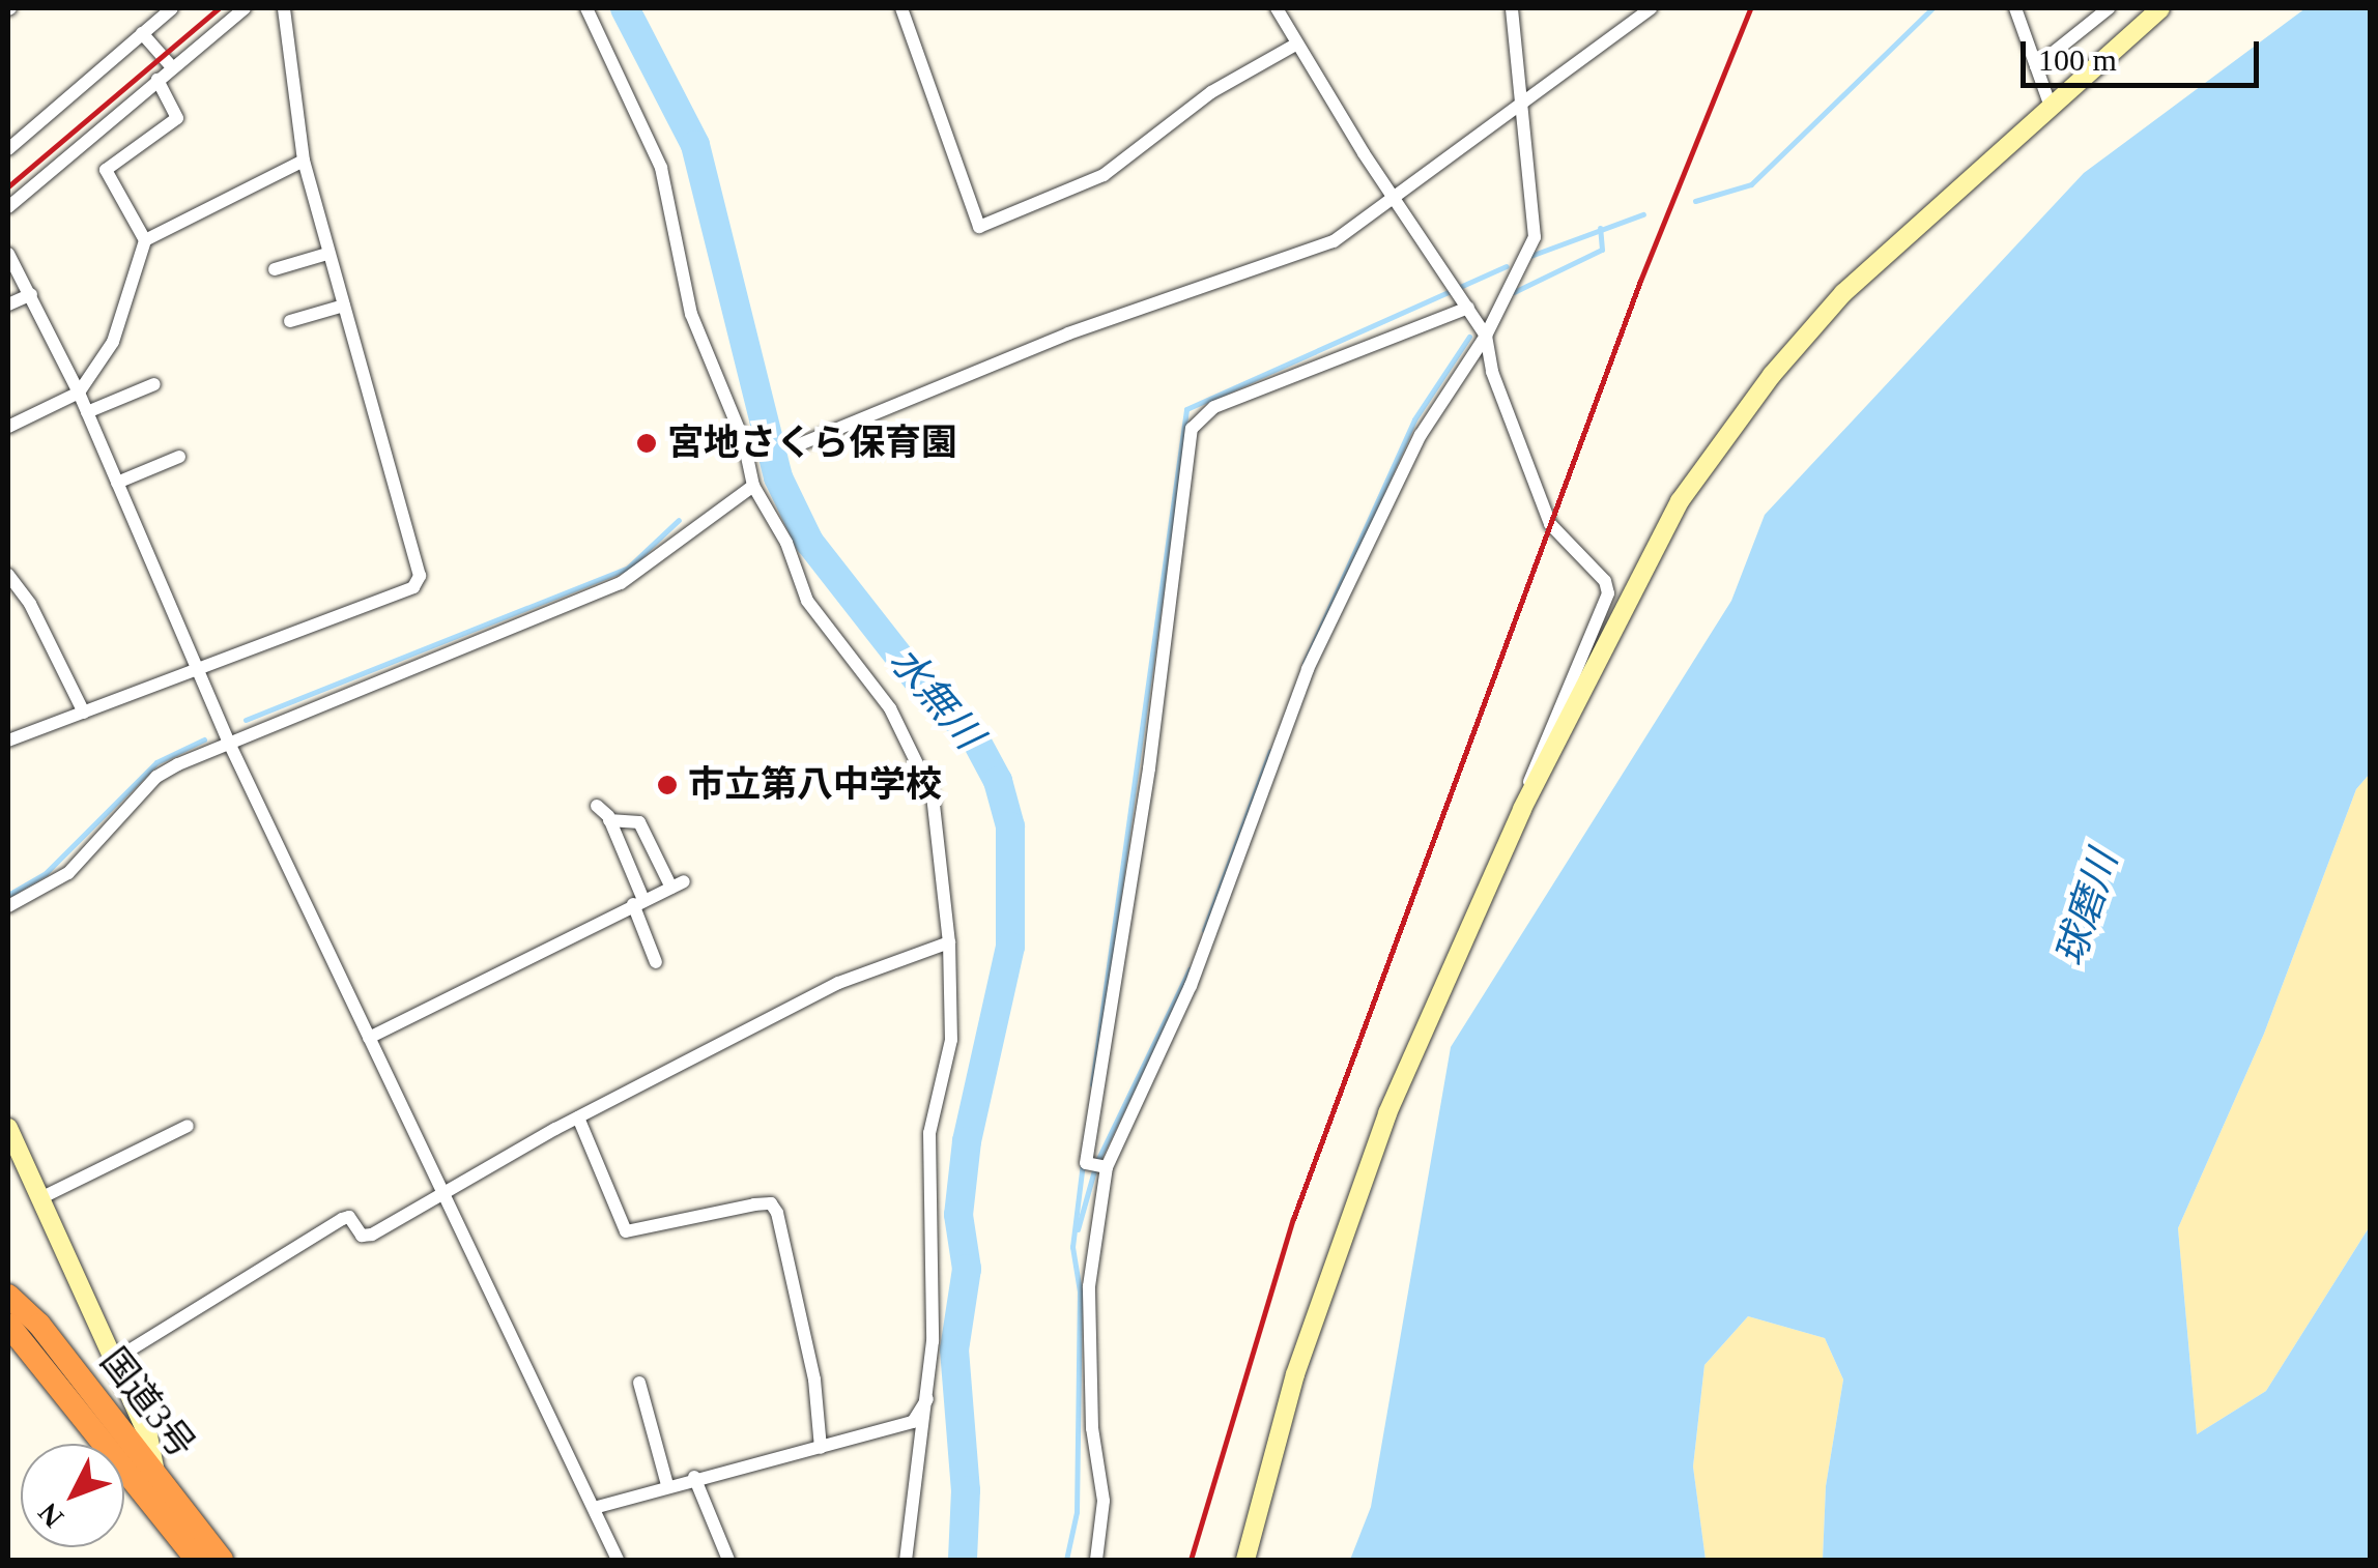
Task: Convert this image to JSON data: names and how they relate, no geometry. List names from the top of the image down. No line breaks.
{"streets":{"highway":["国道3号"]},"water":["水無川","球磨川"],"places":["宮地さくら保育園","市立第八中学校"],"scale_bar":"100 m","north":"bottom left"}
